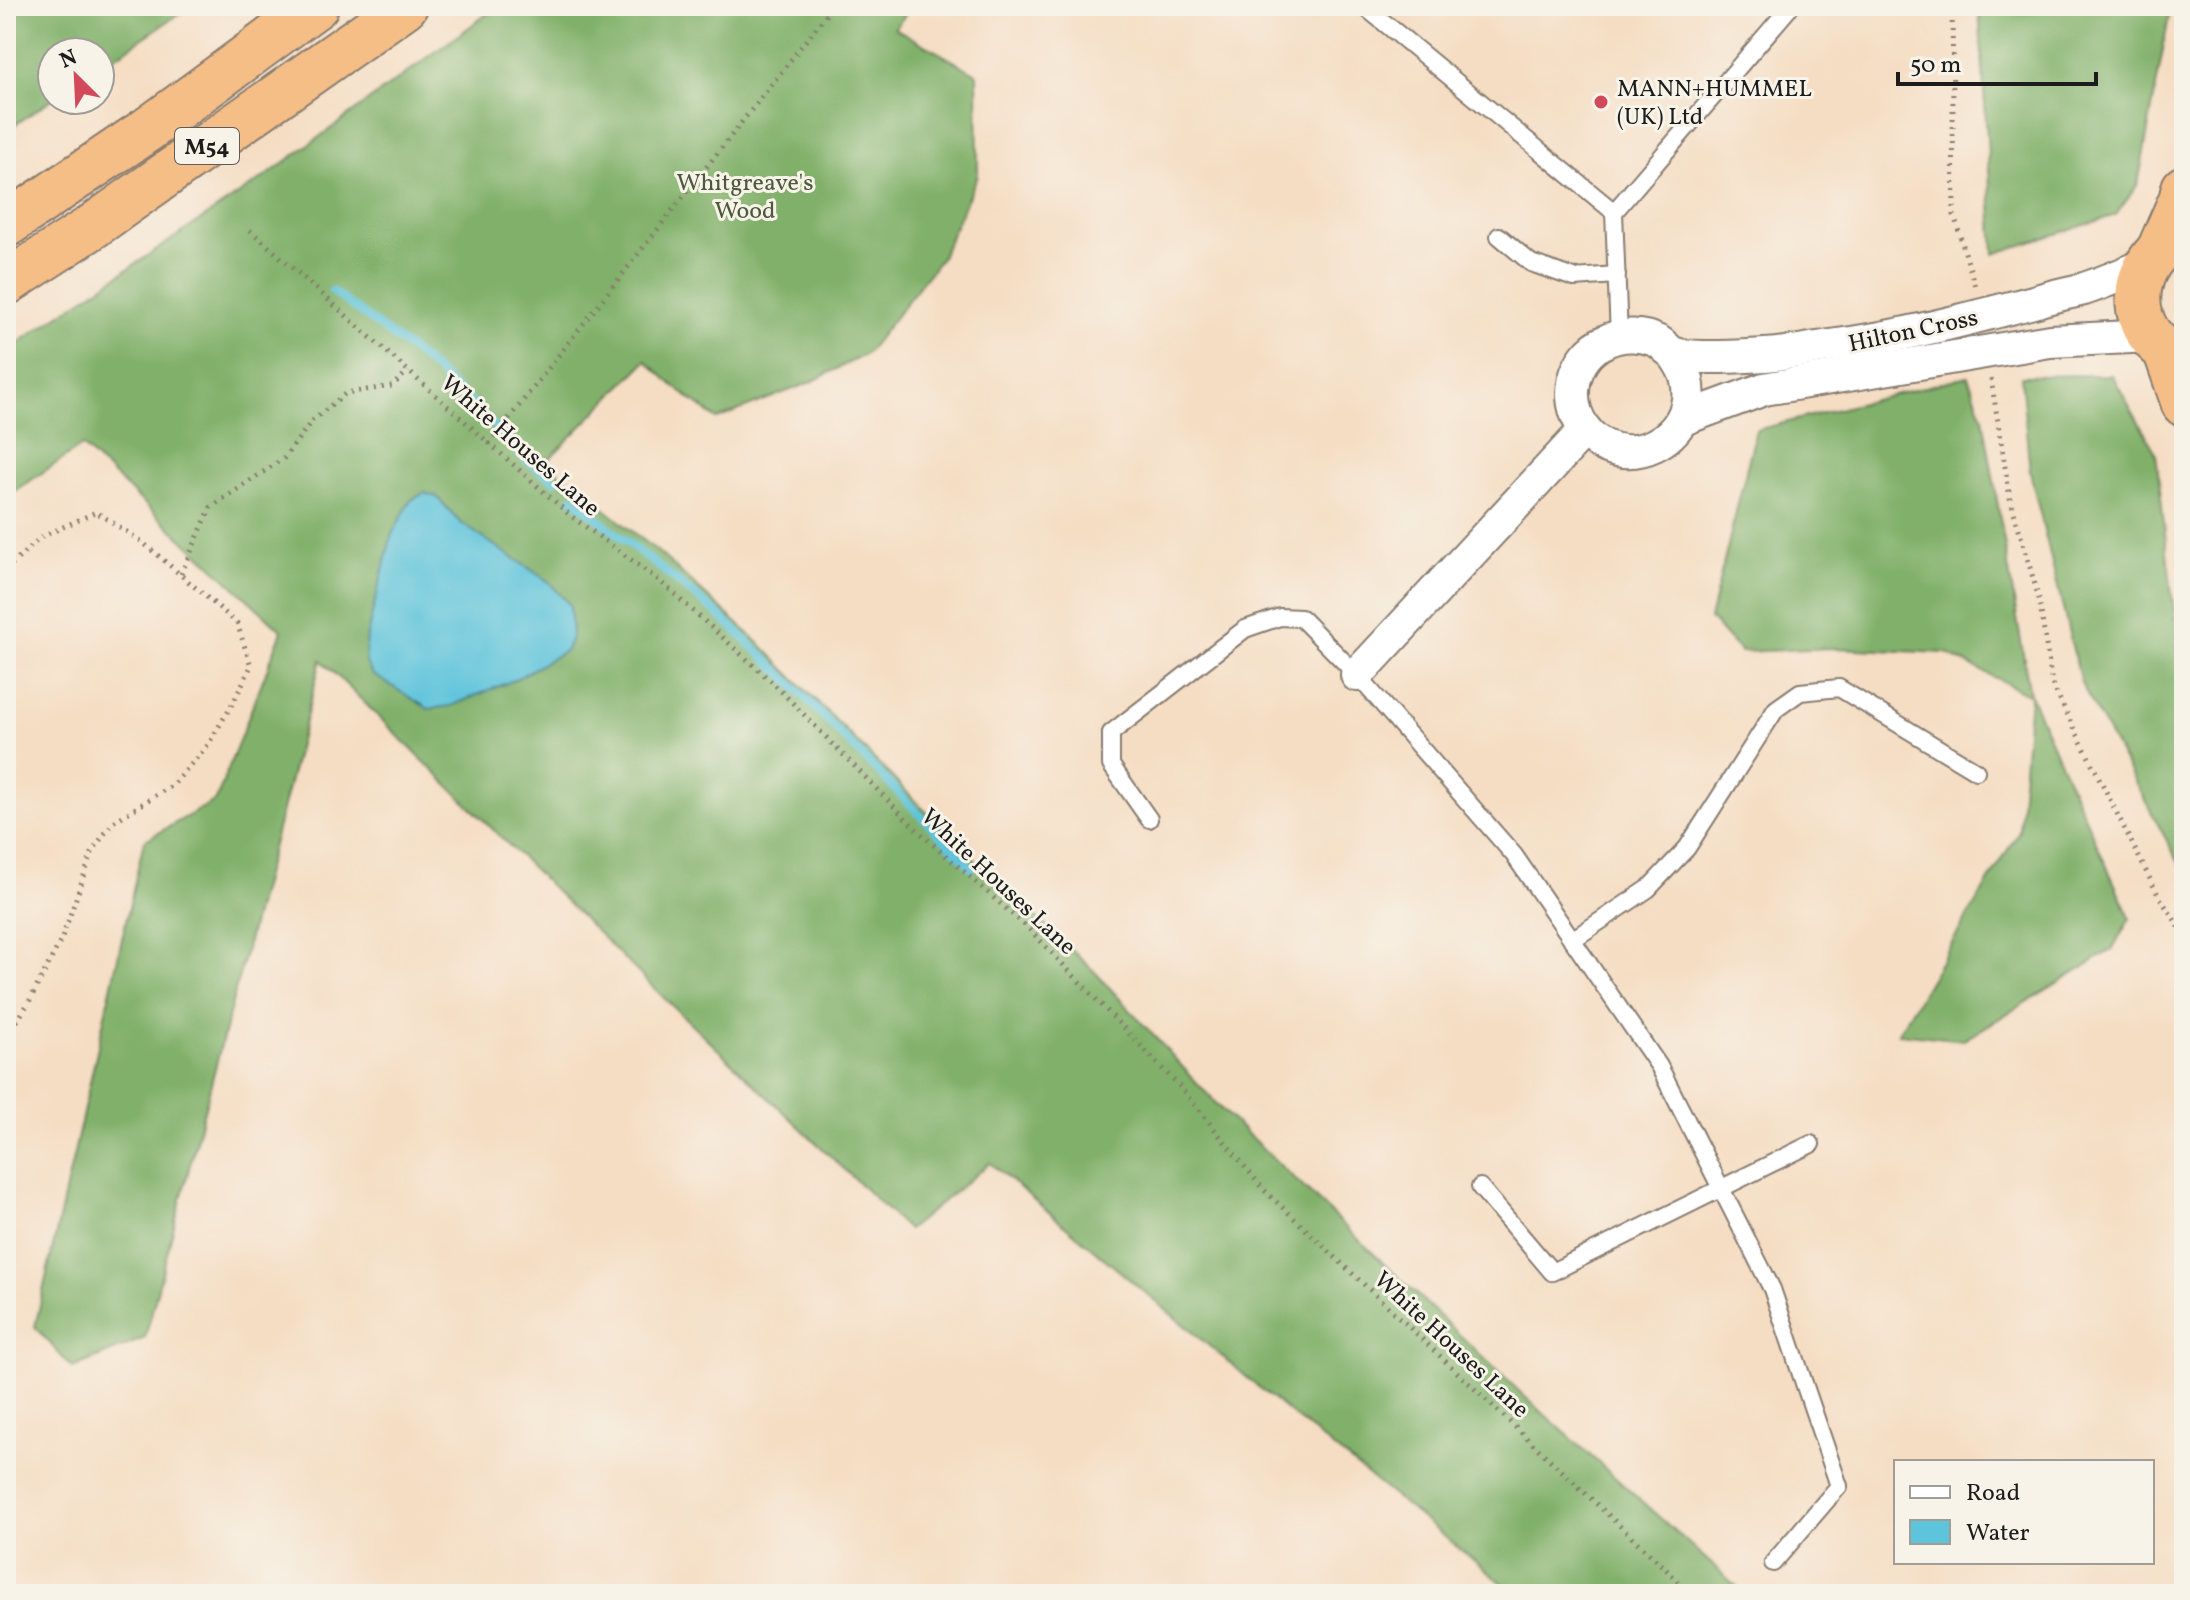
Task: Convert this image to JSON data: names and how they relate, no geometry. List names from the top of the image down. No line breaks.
{"streets":{"highway":["M54"],"street":["Hilton Cross"],"path":["White Houses Lane"]},"parks":["Whitgreave's Wood"],"places":["MANN+HUMMEL (UK) Ltd"],"legend":["Road","Water"],"scale_bar":"50 m","north":"top left"}
